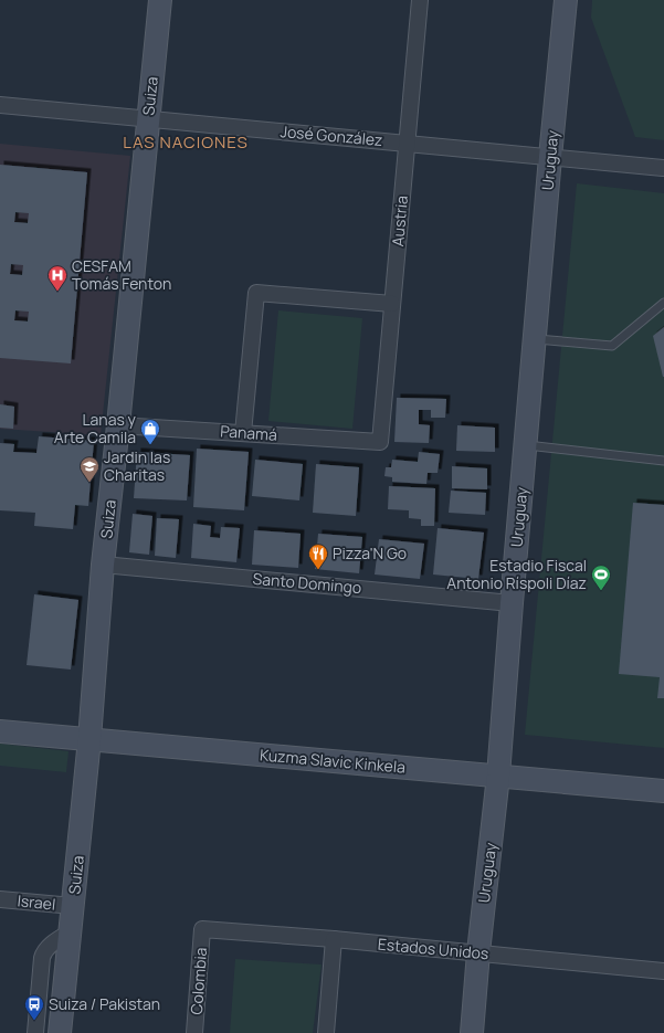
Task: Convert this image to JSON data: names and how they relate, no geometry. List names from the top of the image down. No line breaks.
{"streets":{"street":["Suiza","José González","Uruguay","Austria","Panamá","Santo Domingo","Kuzma Slavic Kinkela","Israel","Estados Unidos","Colombia"]},"crossings":[["Suiza","José González"],["Suiza","Panamá"],["Suiza","Santo Domingo"],["Suiza","Kuzma Slavic Kinkela"],["Suiza","Israel"],["José González","Uruguay"],["José González","Austria"],["Uruguay","Santo Domingo"],["Uruguay","Kuzma Slavic Kinkela"],["Uruguay","Estados Unidos"],["Austria","Panamá"],["Estados Unidos","Colombia"]],"districts":["LAS NACIONES"],"places":{"hospital":["CESFAM Tomás Fenton"],"shop":["Lanas y Arte Camila"],"school or university":["Jardin las Charitas"],"restaurant":["Pizza'N Go"],"sports":["Estadio Fiscal Antonio Ríspoli Díaz"],"bus stop":["Suiza / Pakistan"]}}
